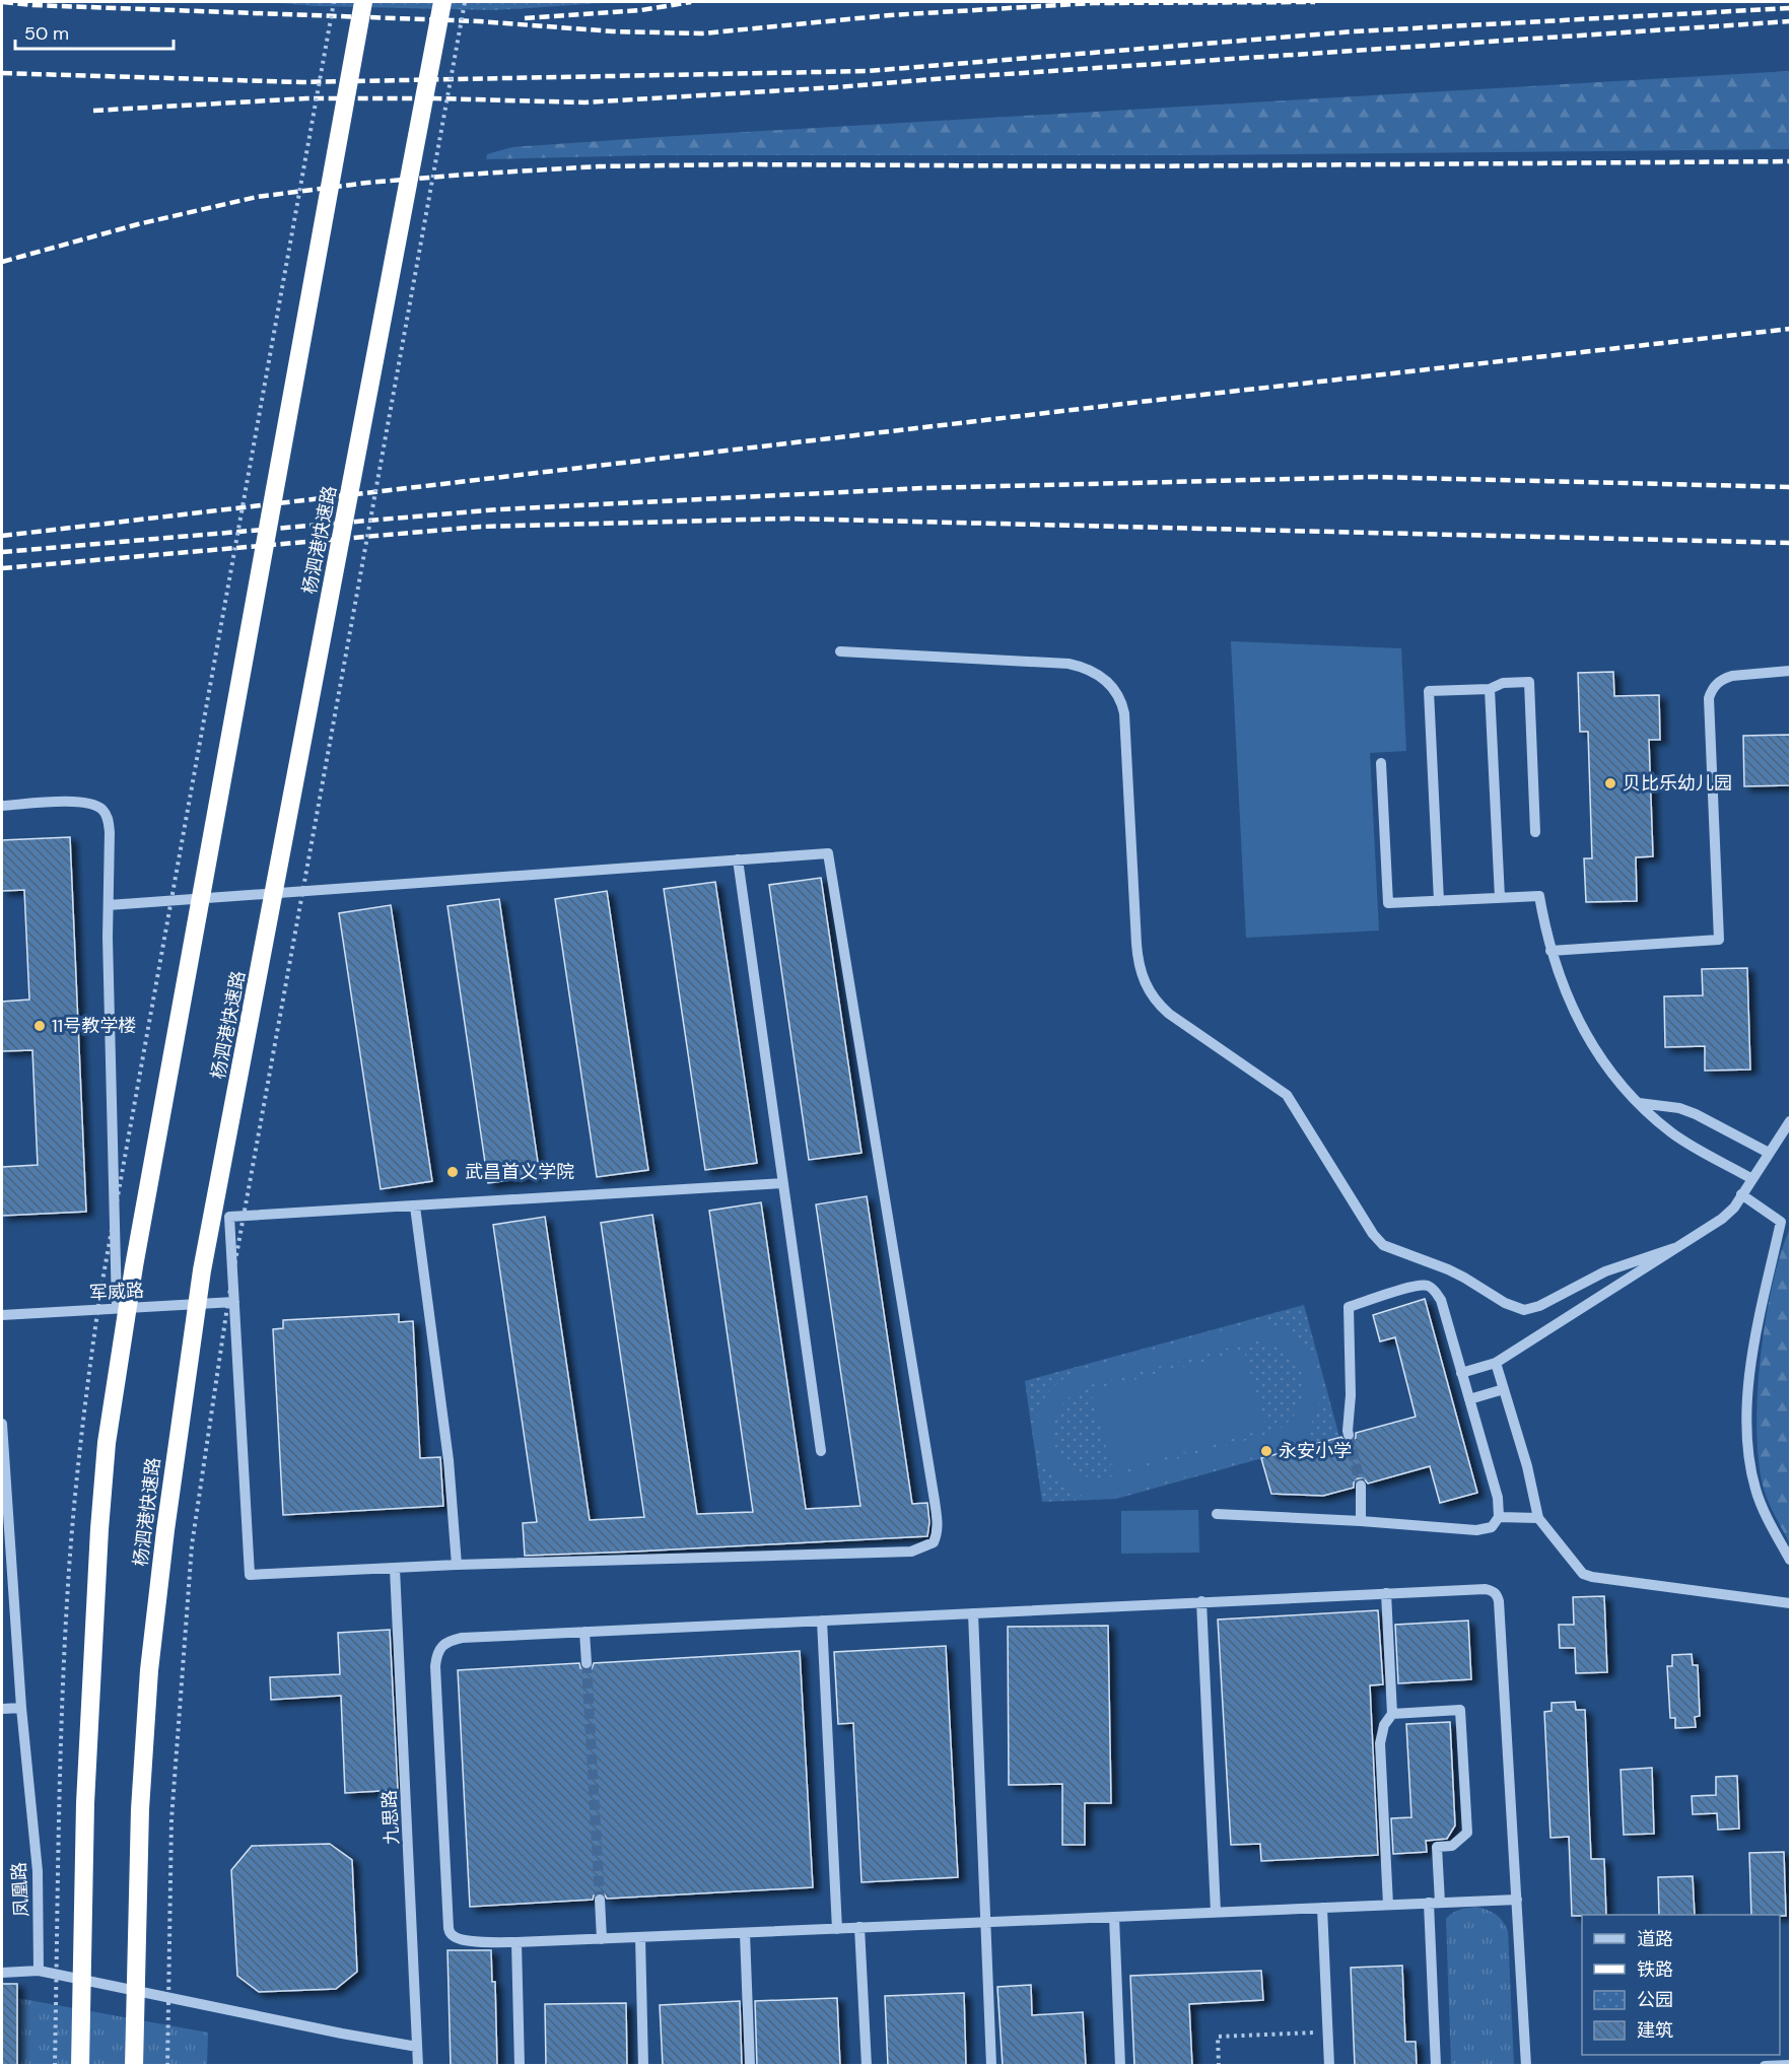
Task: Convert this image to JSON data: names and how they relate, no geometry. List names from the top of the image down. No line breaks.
{"streets":{"highway":["杨泗港快速路"],"street":["军威路","九思路","凤凰路"]},"places":["贝比乐幼儿园","11号教学楼","武昌首义学院","永安小学"],"legend":["道路","铁路","公园","建筑"],"scale_bar":"50 m"}
